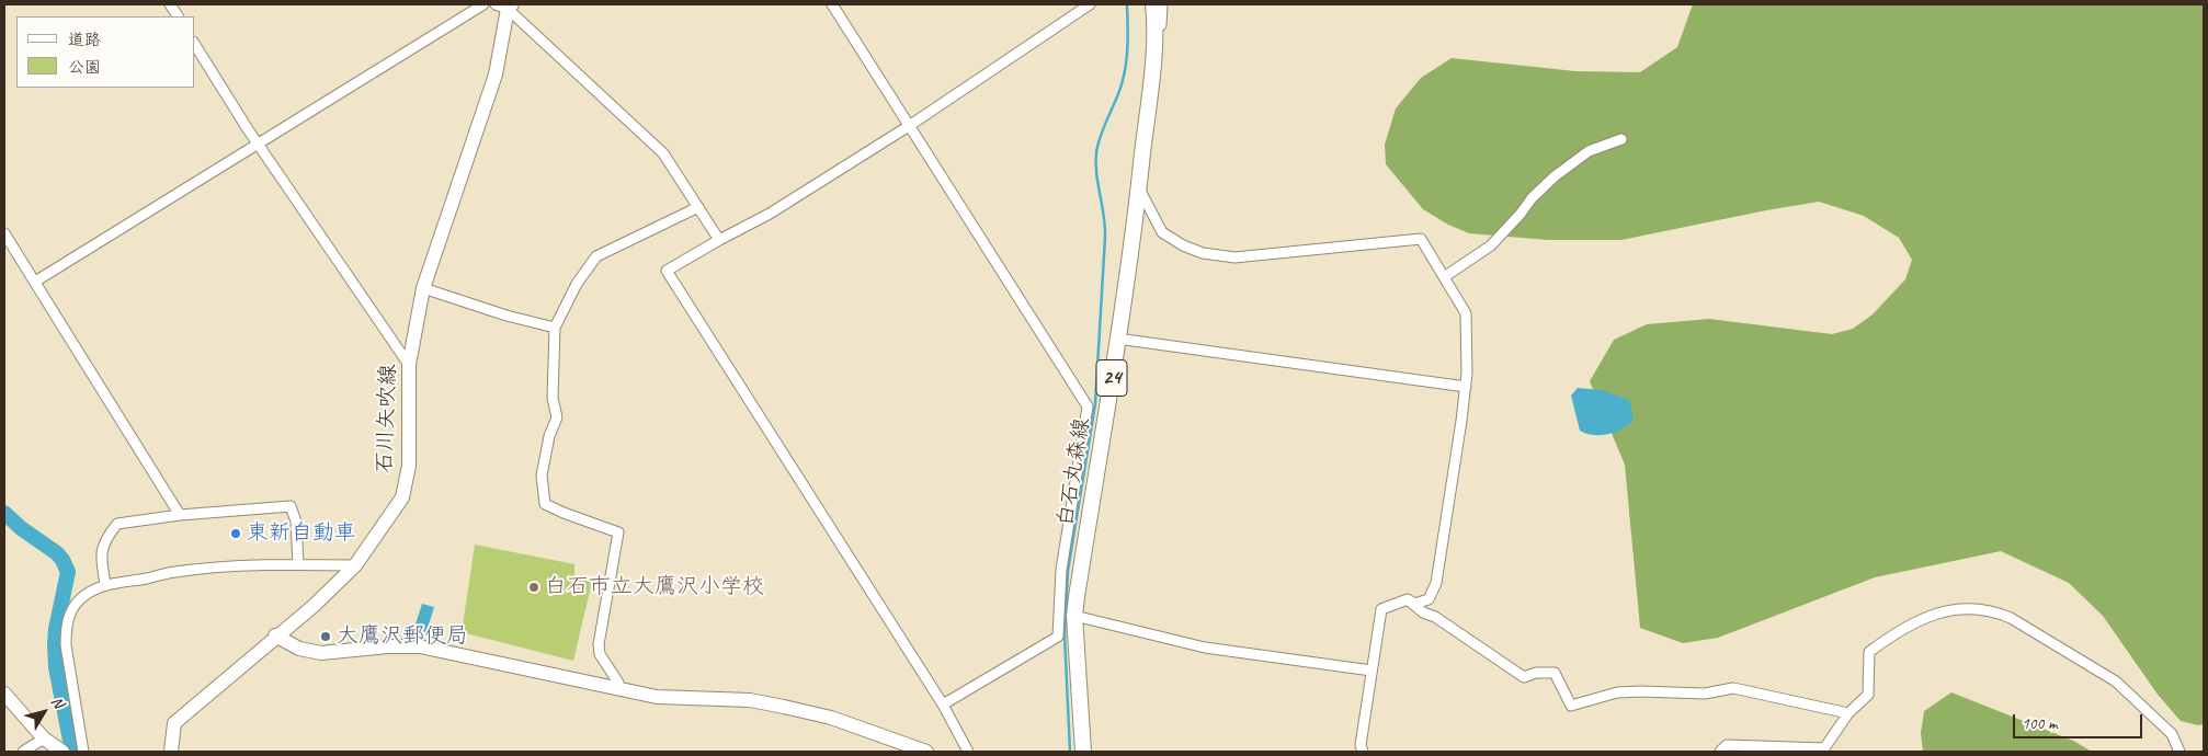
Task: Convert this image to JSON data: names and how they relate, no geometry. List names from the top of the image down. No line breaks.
{"streets":{"main road":["24","石川矢吹線","白石丸森線"]},"places":["東新自動車","白石市立大鷹沢小学校","大鷹沢郵便局"],"legend":["道路","公園"],"scale_bar":"100 m","north":"top right"}
